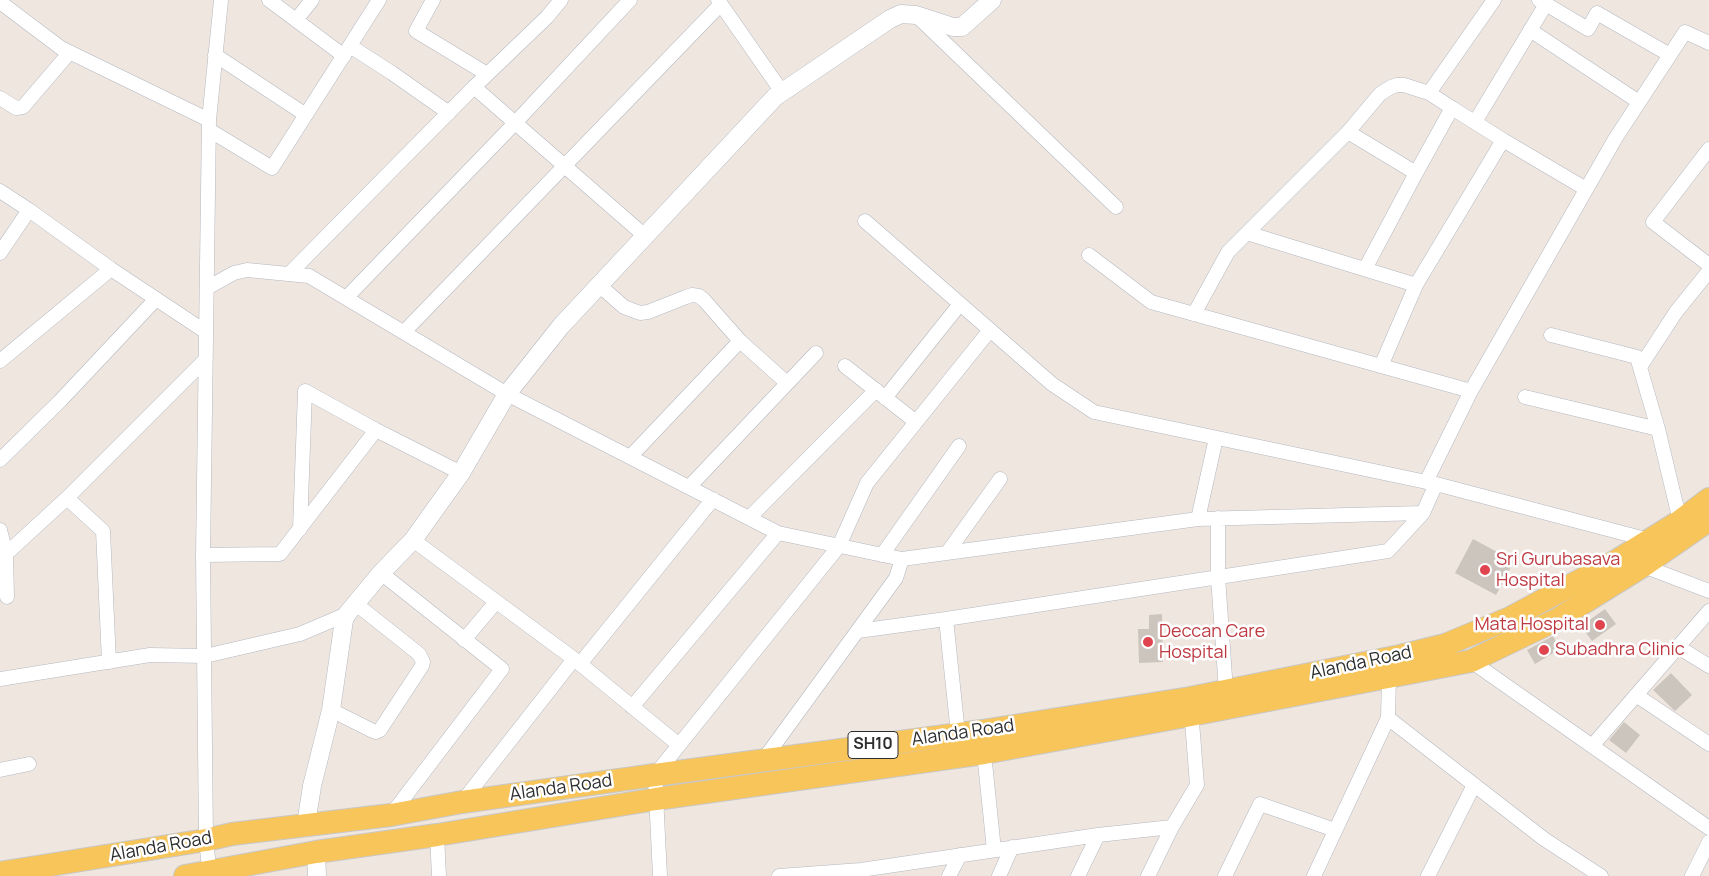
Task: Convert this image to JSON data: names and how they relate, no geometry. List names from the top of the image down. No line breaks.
{"streets":{"main road":["Alanda Road","SH10"]},"places":["Sri Gurubasava Hospital","Mata Hospital","Deccan Care Hospital","Subadhra Clinic"]}
